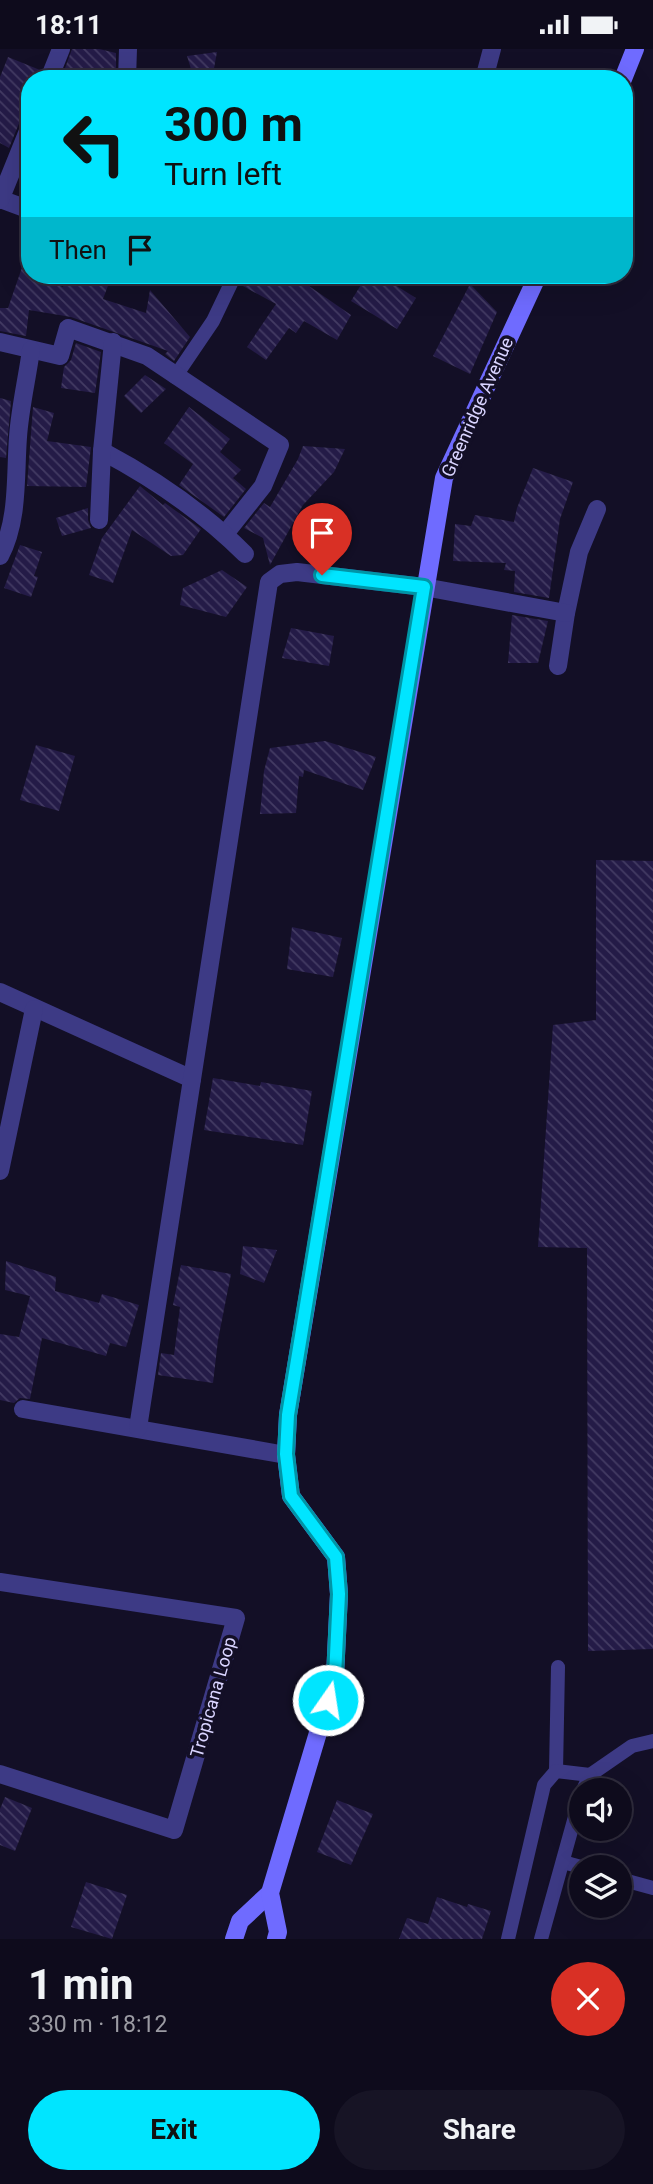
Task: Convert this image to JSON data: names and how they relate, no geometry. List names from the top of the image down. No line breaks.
{"streets":{"street":["Greenridge Avenue","Tropicana Loop"]},"page":{"status":"18:11","turn":["300 m","Turn left"],"then":"Then","heading":["1 min","330 m · 18:12"],"buttons":["Exit","Share"]}}
